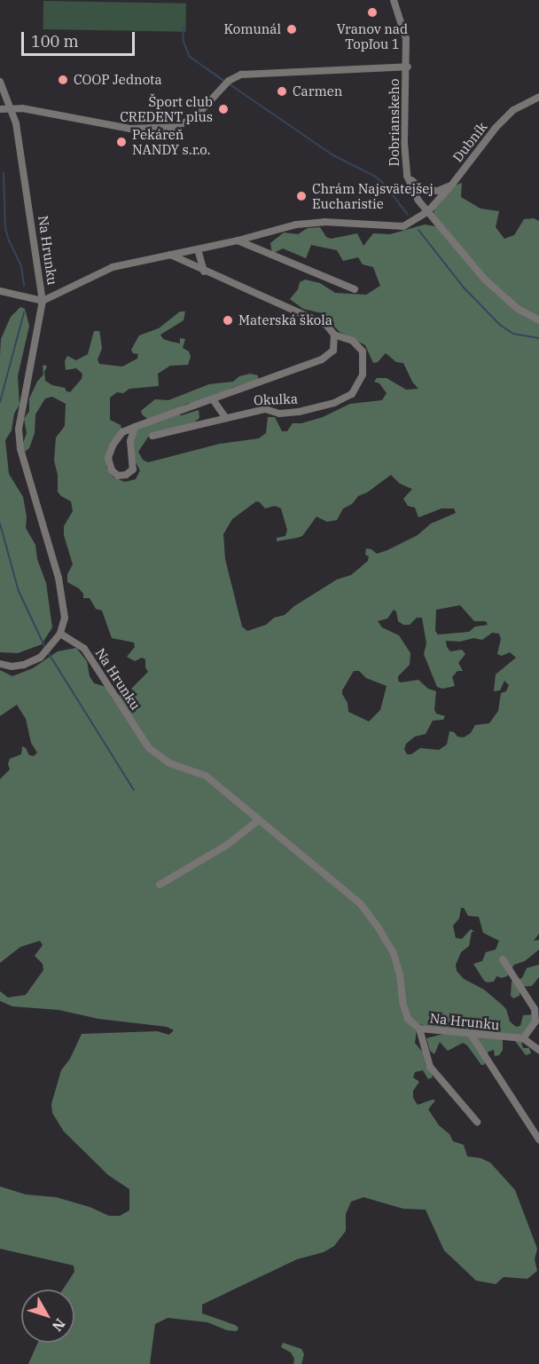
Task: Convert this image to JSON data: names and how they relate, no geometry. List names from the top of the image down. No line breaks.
{"streets":{"street":["Dobrianskeho","Dubník","Na Hrunku","Okulka"]},"crossings":[["Dobrianskeho","Dubník"]],"places":["Vranov nad Topľou 1","Komunál","COOP Jednota","Carmen","Šport club CREDENT plus","Pekáreň NANDY s.r.o.","Chrám Najsvätejšej Eucharistie","Materská škola"],"scale_bar":"100 m","north":"bottom right"}
